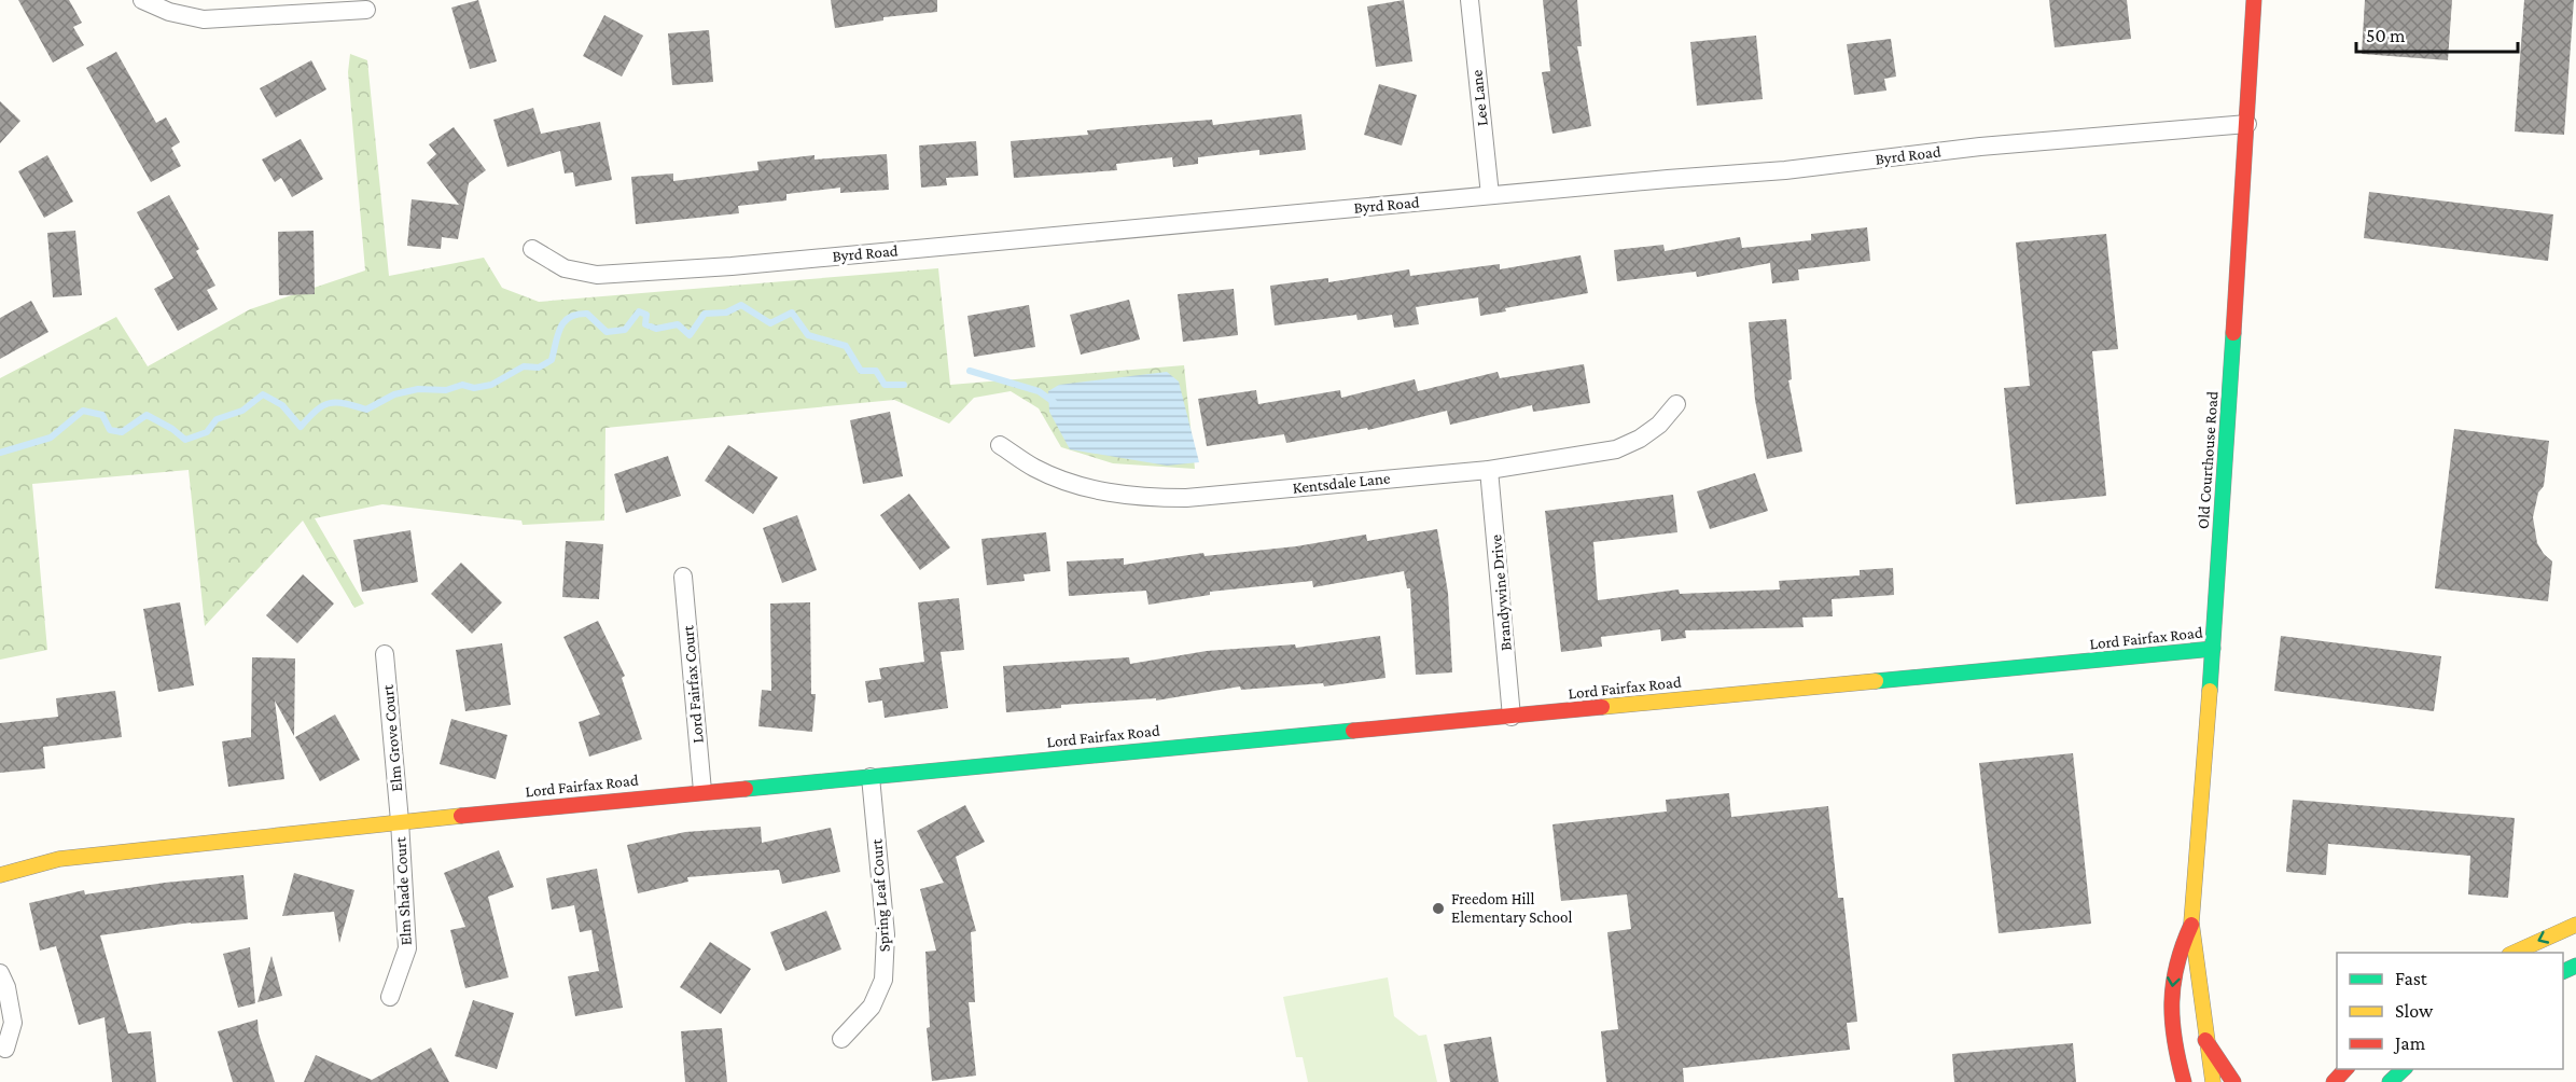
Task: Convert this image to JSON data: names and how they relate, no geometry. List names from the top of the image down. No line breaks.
{"streets":{"street":["Lee Lane","Byrd Road","Old Courthouse Road","Kentsdale Lane","Brandywine Drive","Lord Fairfax Road","Lord Fairfax Court","Elm Grove Court","Elm Shade Court","Spring Leaf Court"]},"crossings":[["Lee Lane","Byrd Road"],["Byrd Road","Old Courthouse Road"],["Old Courthouse Road","Lord Fairfax Road"],["Kentsdale Lane","Brandywine Drive"],["Brandywine Drive","Lord Fairfax Road"],["Lord Fairfax Road","Lord Fairfax Court"],["Lord Fairfax Road","Elm Grove Court"],["Lord Fairfax Road","Elm Shade Court"],["Lord Fairfax Road","Spring Leaf Court"],["Elm Grove Court","Elm Shade Court"]],"places":["Freedom Hill Elementary School"],"legend":["Fast","Slow","Jam"],"scale_bar":"50 m"}
